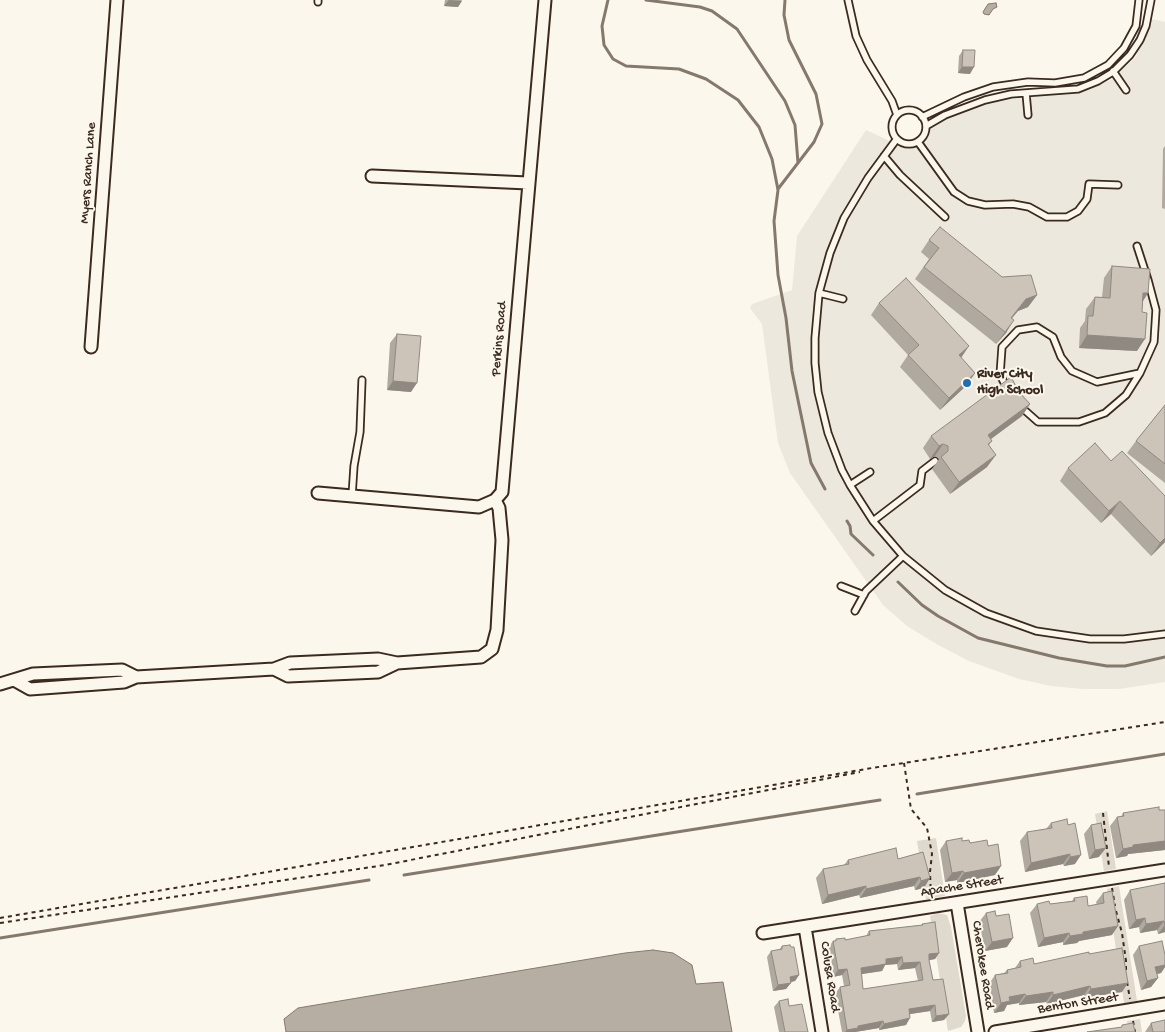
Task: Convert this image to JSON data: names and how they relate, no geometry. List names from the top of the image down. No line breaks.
{"streets":{"street":["Myers Ranch Lane","Perkins Road","Apache Street","Cherokee Road","Colusa Road","Benton Street"]},"crossings":[["Apache Street","Cherokee Road"],["Apache Street","Colusa Road"]],"places":["River City High School"]}
